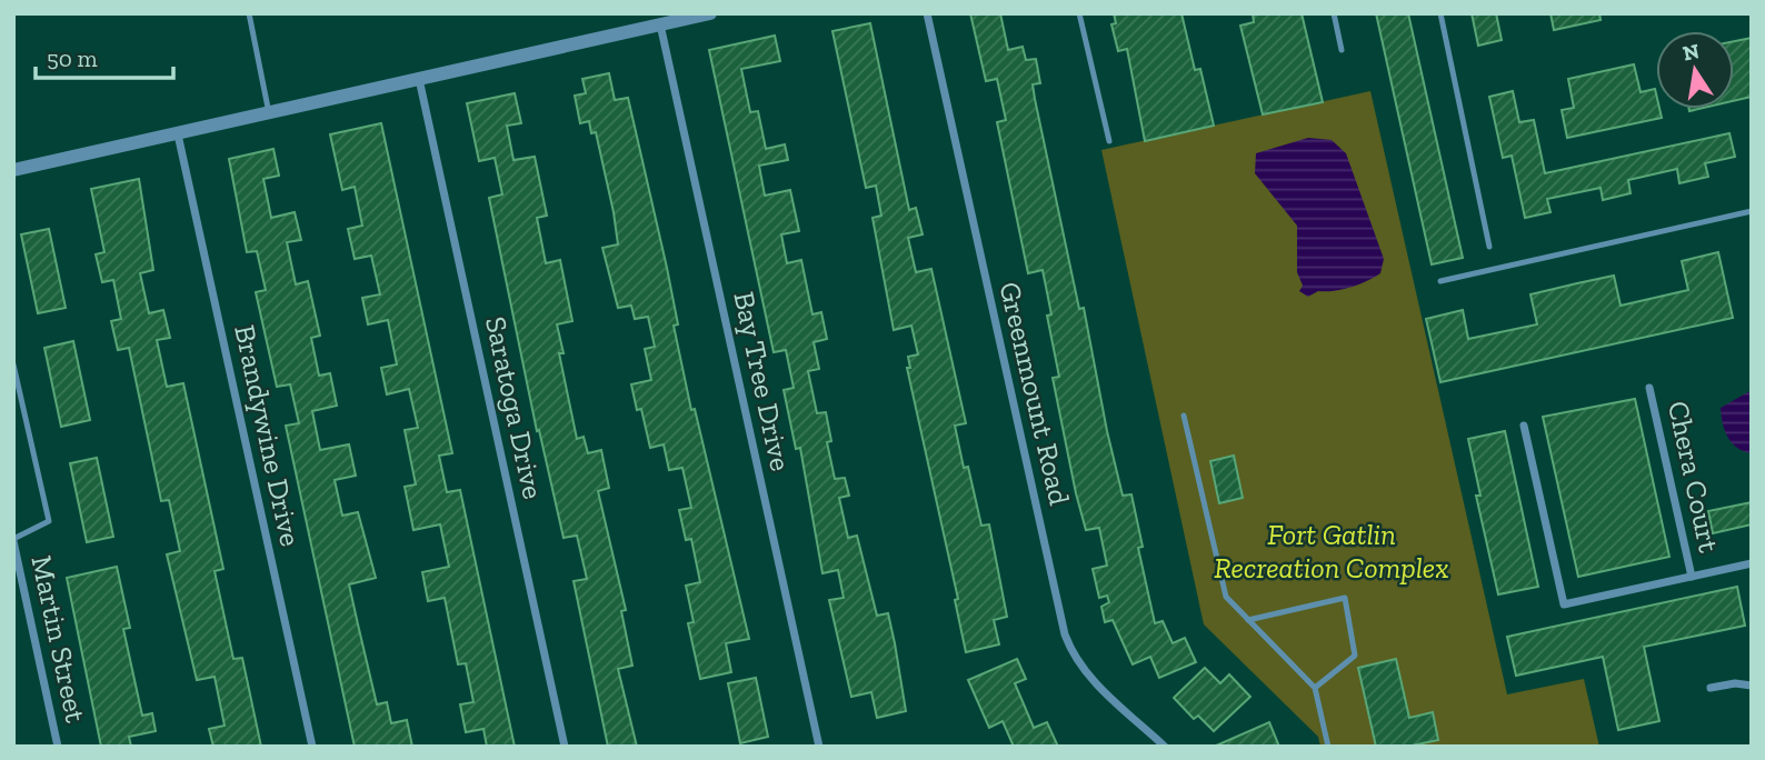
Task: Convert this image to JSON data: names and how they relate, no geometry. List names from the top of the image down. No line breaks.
{"streets":{"street":["Bay Tree Drive","Greenmount Road","Saratoga Drive","Brandywine Drive","Chera Court","Martin Street"]},"parks":["Fort Gatlin Recreation Complex"],"scale_bar":"50 m","north":"top"}
